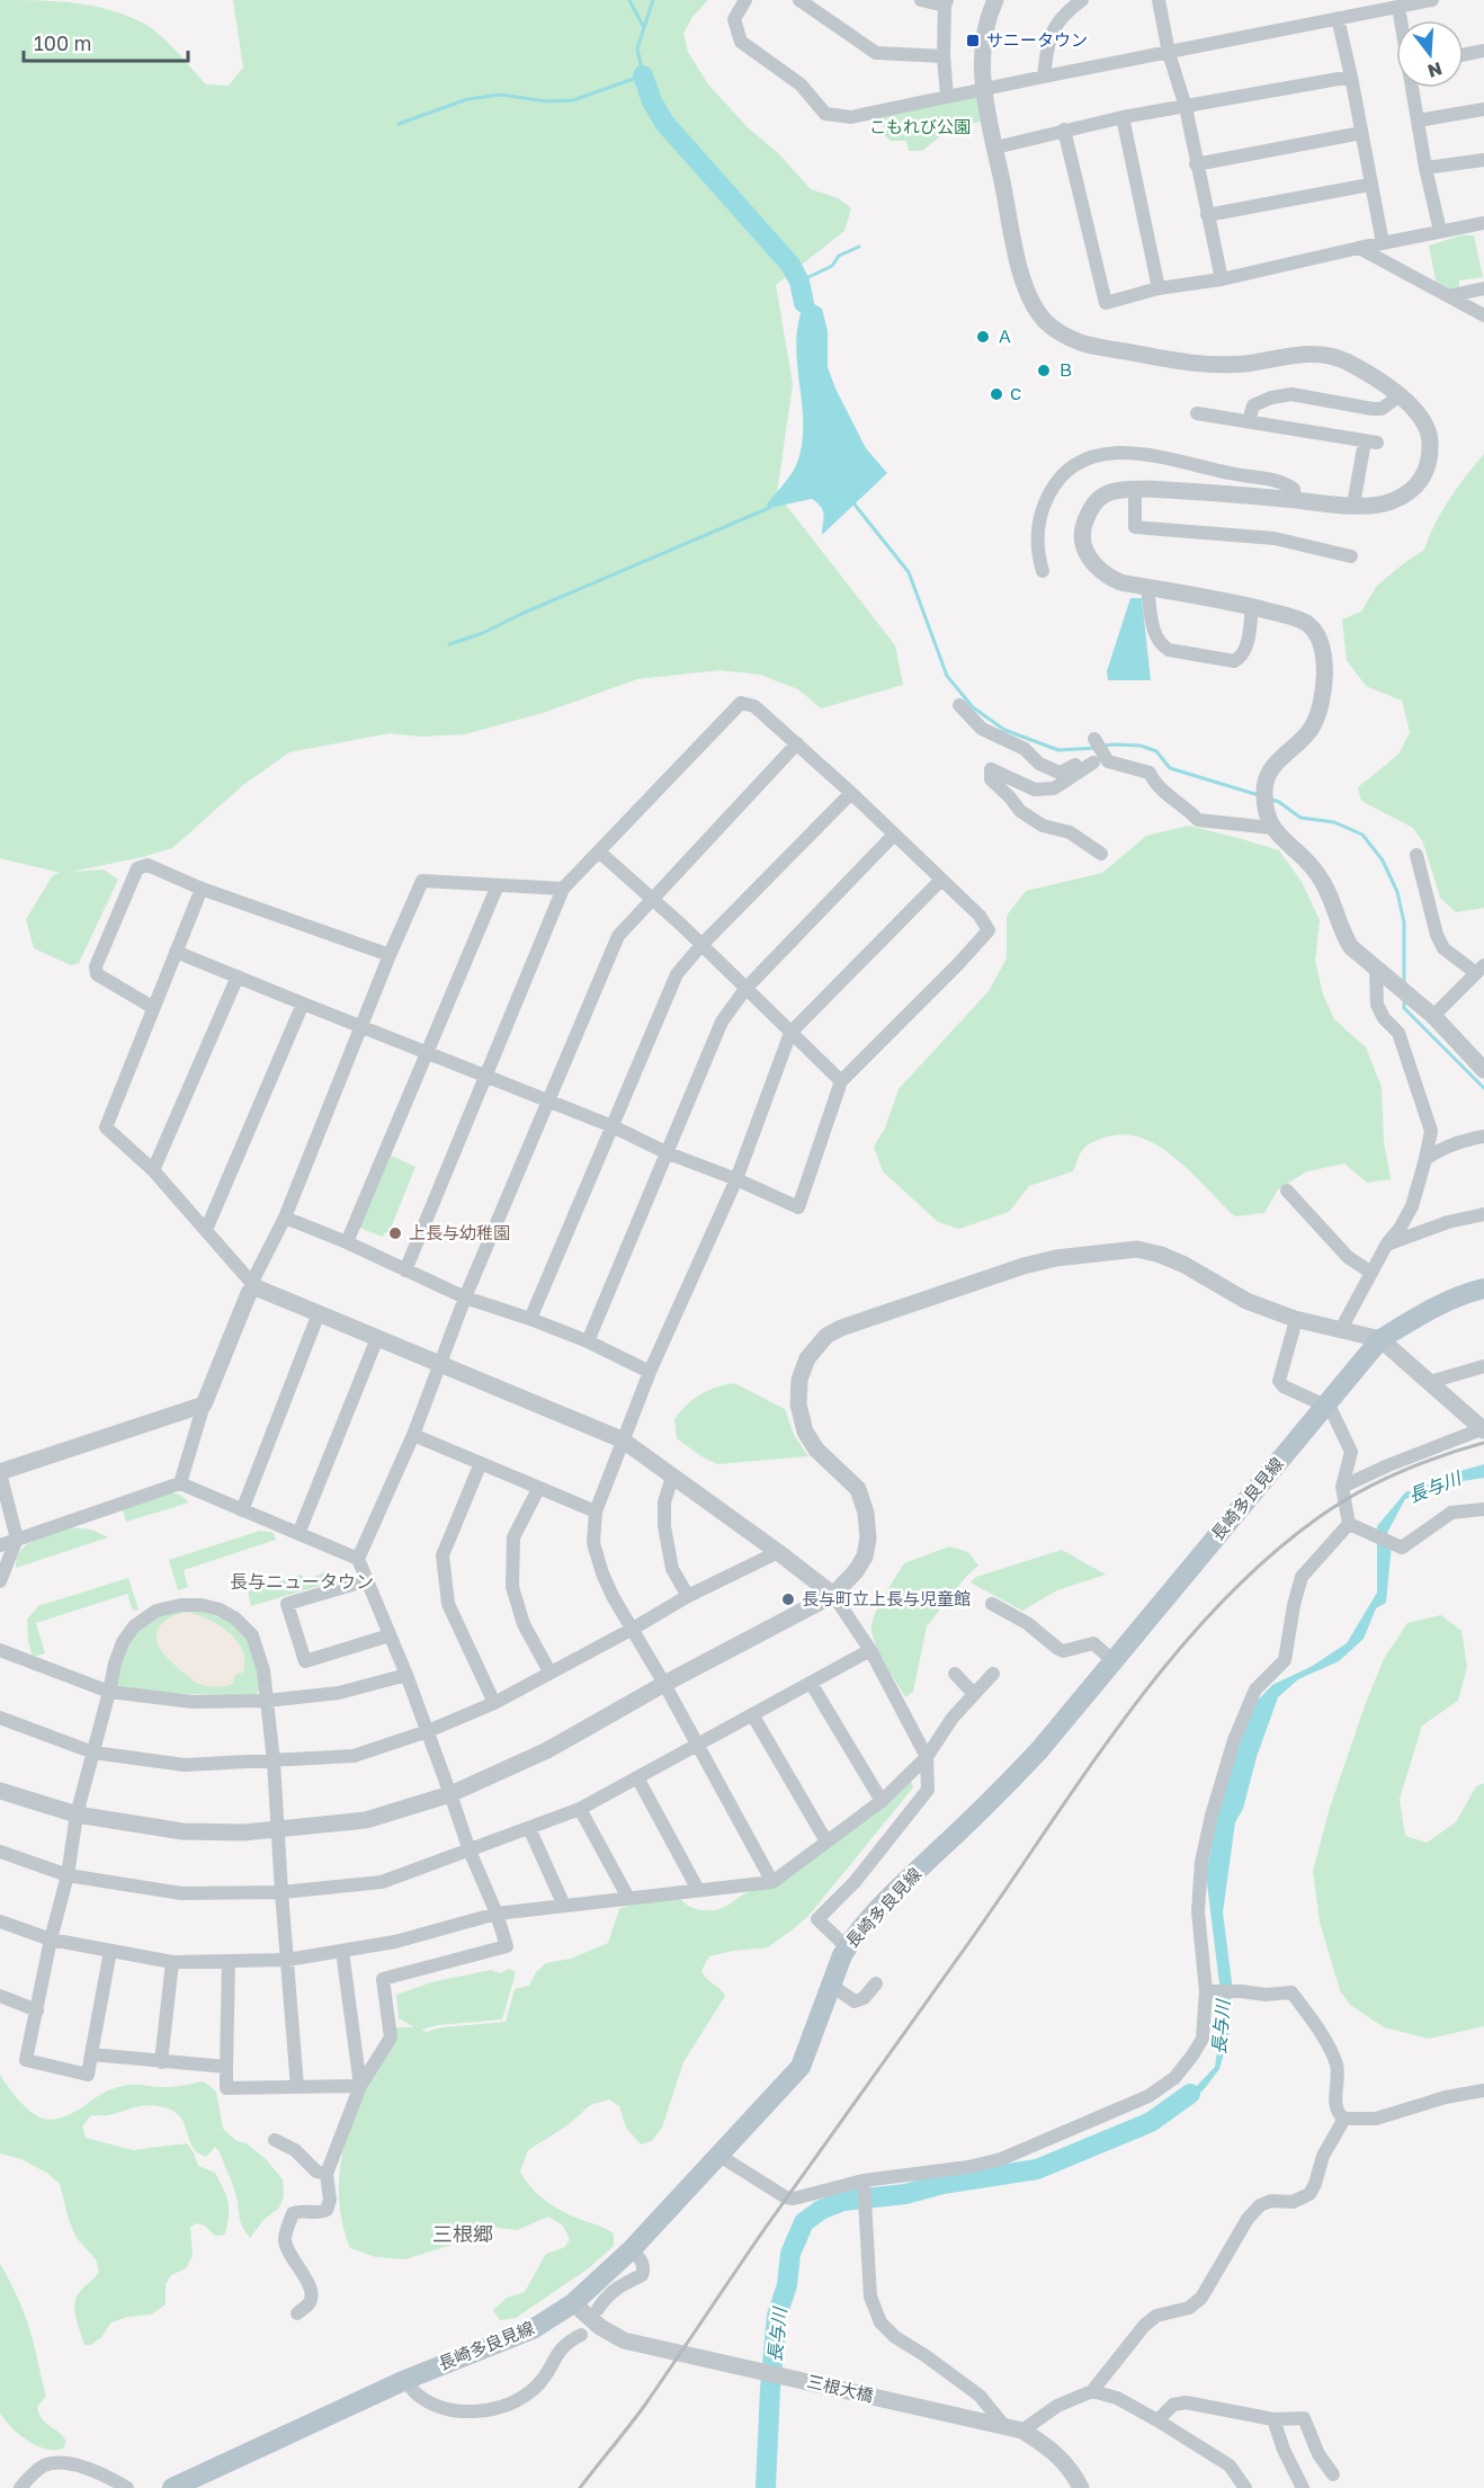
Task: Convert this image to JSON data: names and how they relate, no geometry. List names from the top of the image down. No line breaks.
{"streets":{"main road":["長崎多良見線"],"street":["三根大橋"]},"crossings":[["長崎多良見線","三根大橋"]],"districts":["長与ニュータウン","三根郷"],"water":["長与川"],"parks":["こもれび公園"],"places":{"transit":["サニータウン"],"other":["Ａ","Ｂ","C","上長与幼稚園","長与町立上長与児童館"]},"scale_bar":"100 m","north":"bottom"}
